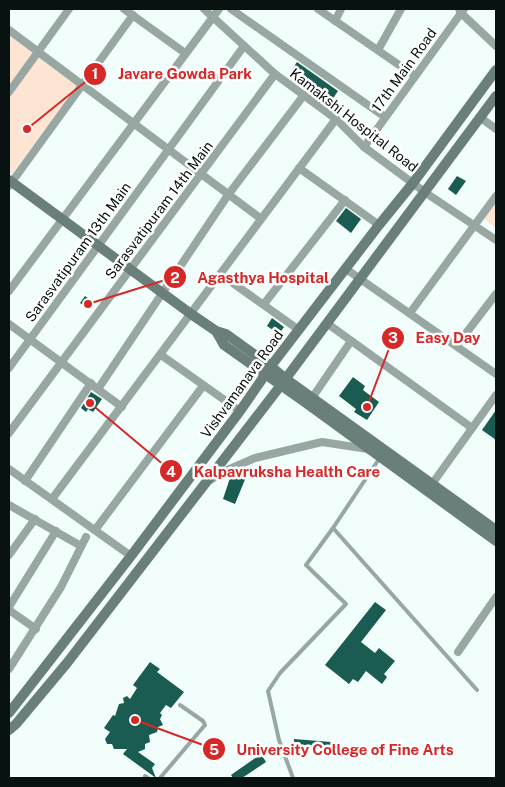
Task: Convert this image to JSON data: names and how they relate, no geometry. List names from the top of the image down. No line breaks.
{"streets":{"main road":["Vishvamanava Road"],"street":["17th Main Road","Kamakshi Hospital Road","Sarasvatipuram 14th Main","Sarasvatipuram 13th Main"]},"crossings":[["17th Main Road","Kamakshi Hospital Road"],["Kamakshi Hospital Road","Sarasvatipuram 14th Main"],["Kamakshi Hospital Road","Sarasvatipuram 13th Main"],["Kamakshi Hospital Road","Vishvamanava Road"]],"places":["Javare Gowda Park","Agasthya Hospital","Kalpavruksha Health Care","Easy Day","University College of Fine Arts"]}
